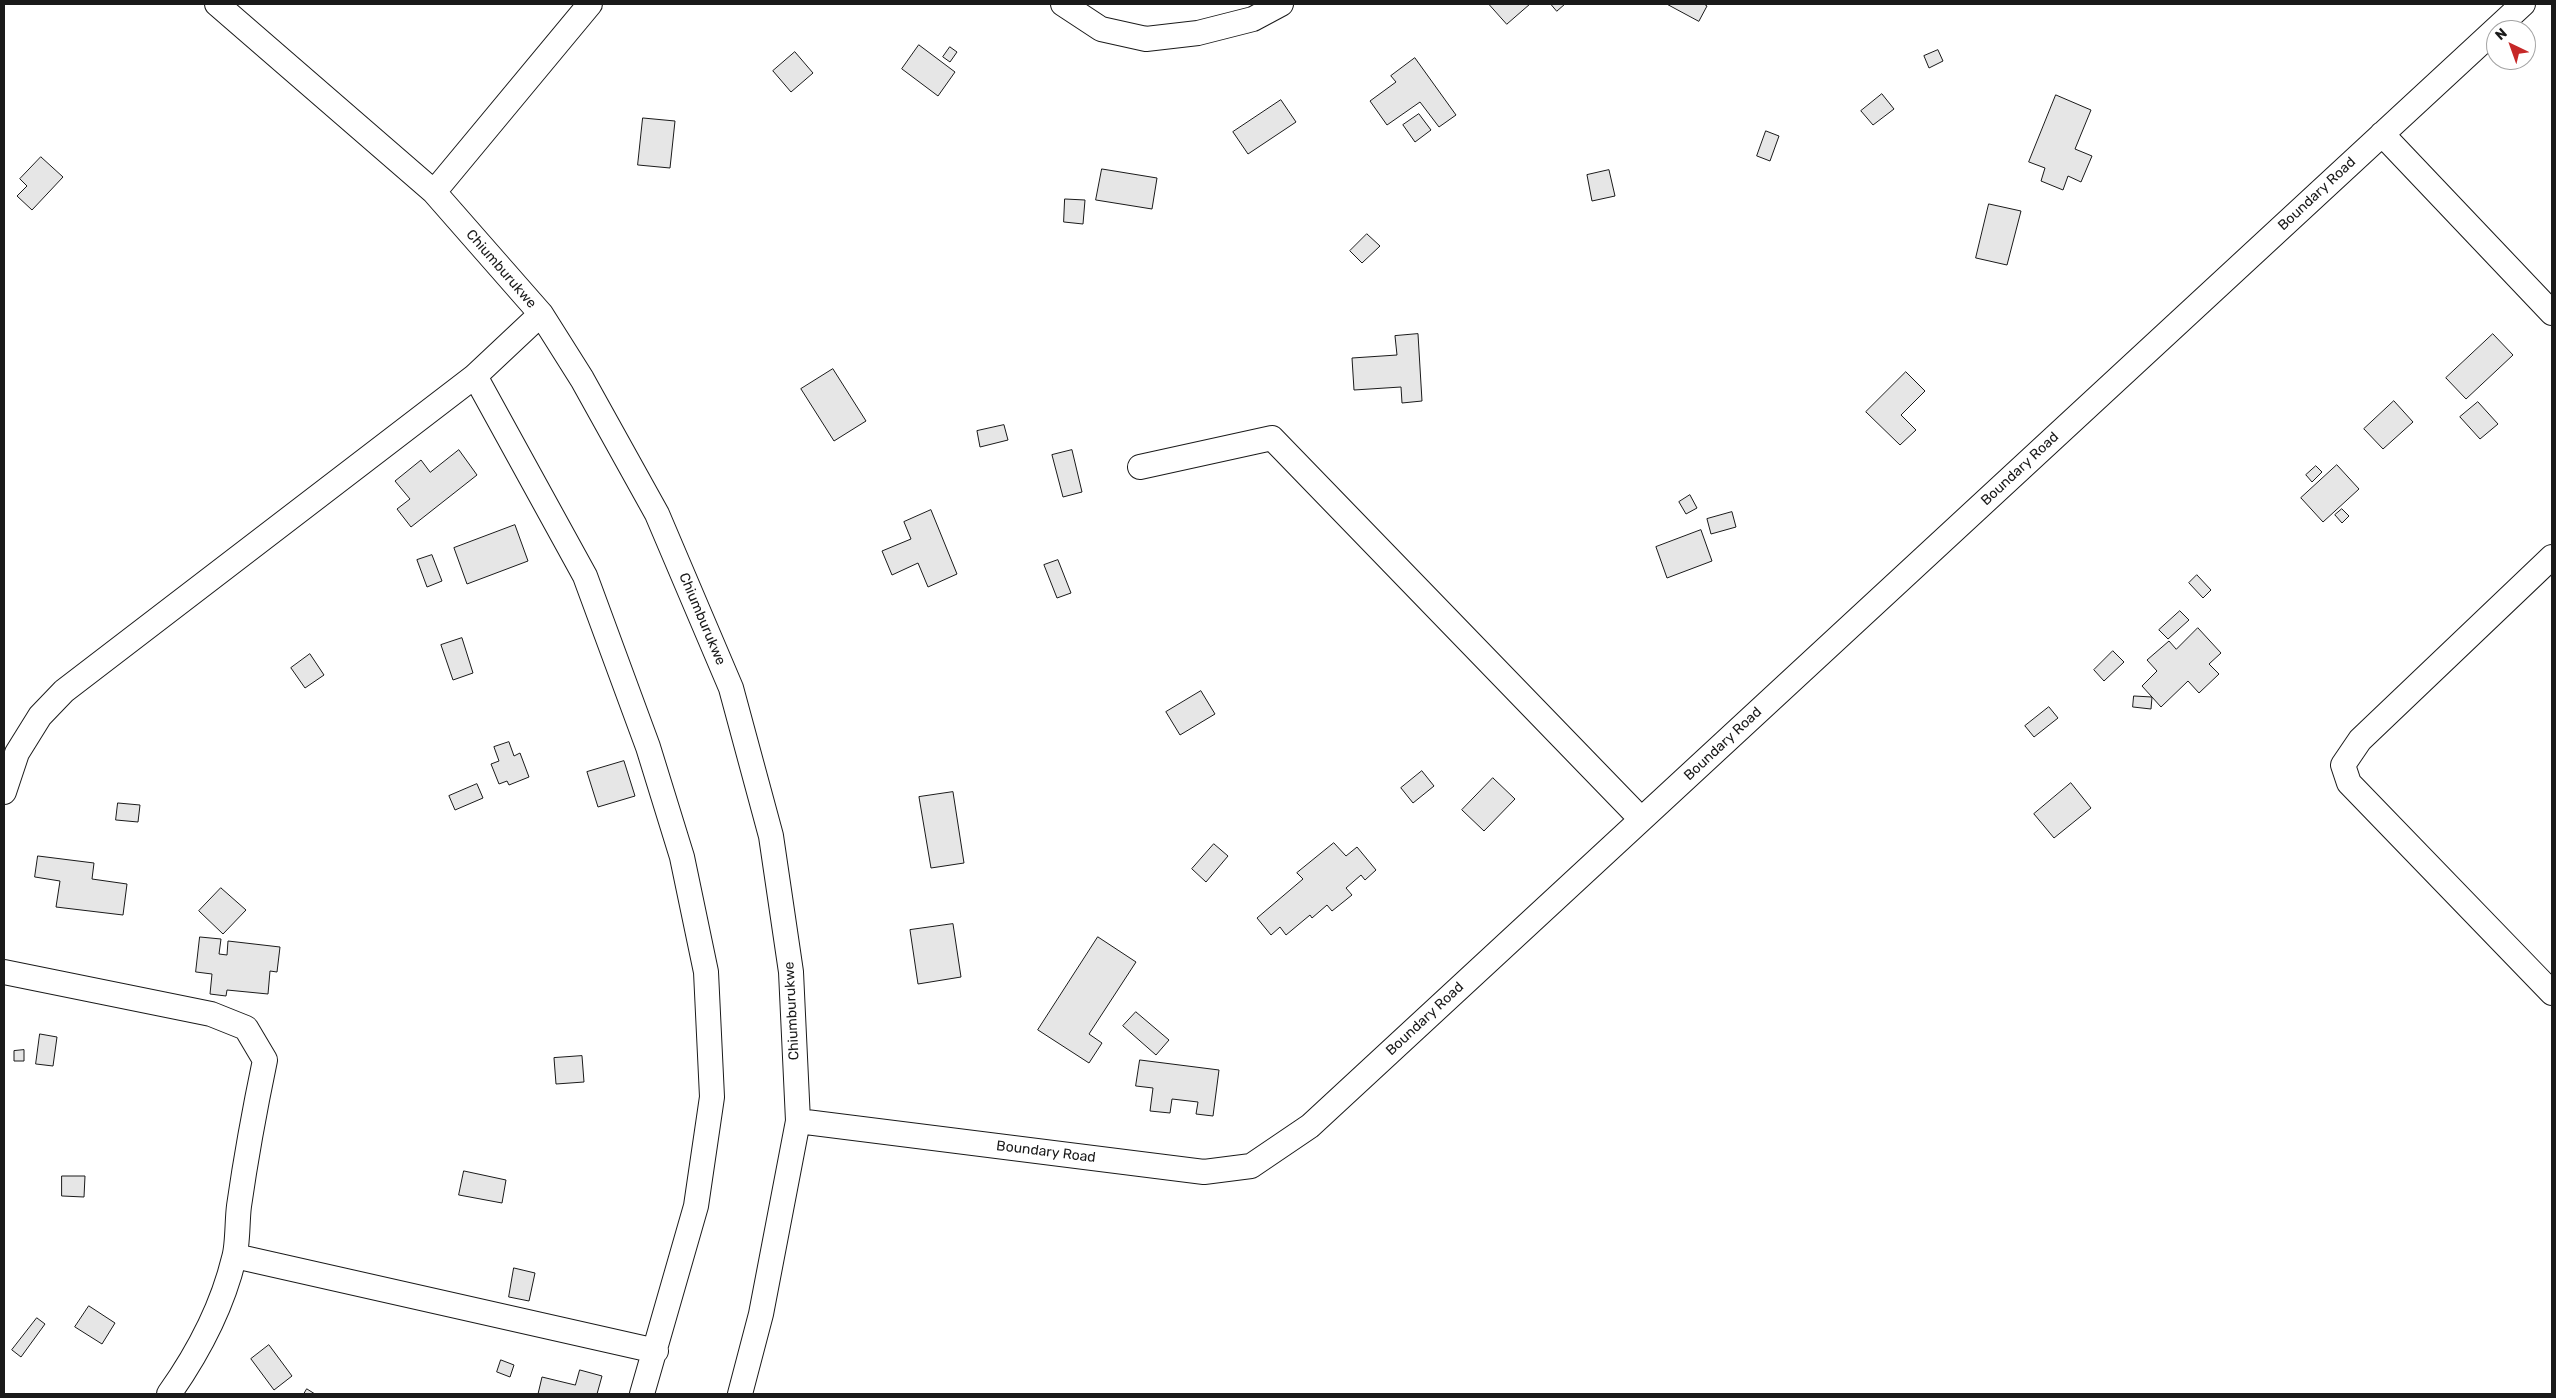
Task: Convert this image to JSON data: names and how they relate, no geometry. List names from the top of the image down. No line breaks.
{"streets":{"street":["Boundary Road","Chiumburukwe"]},"crossings":[["Boundary Road","Chiumburukwe"]],"north":"top left"}
